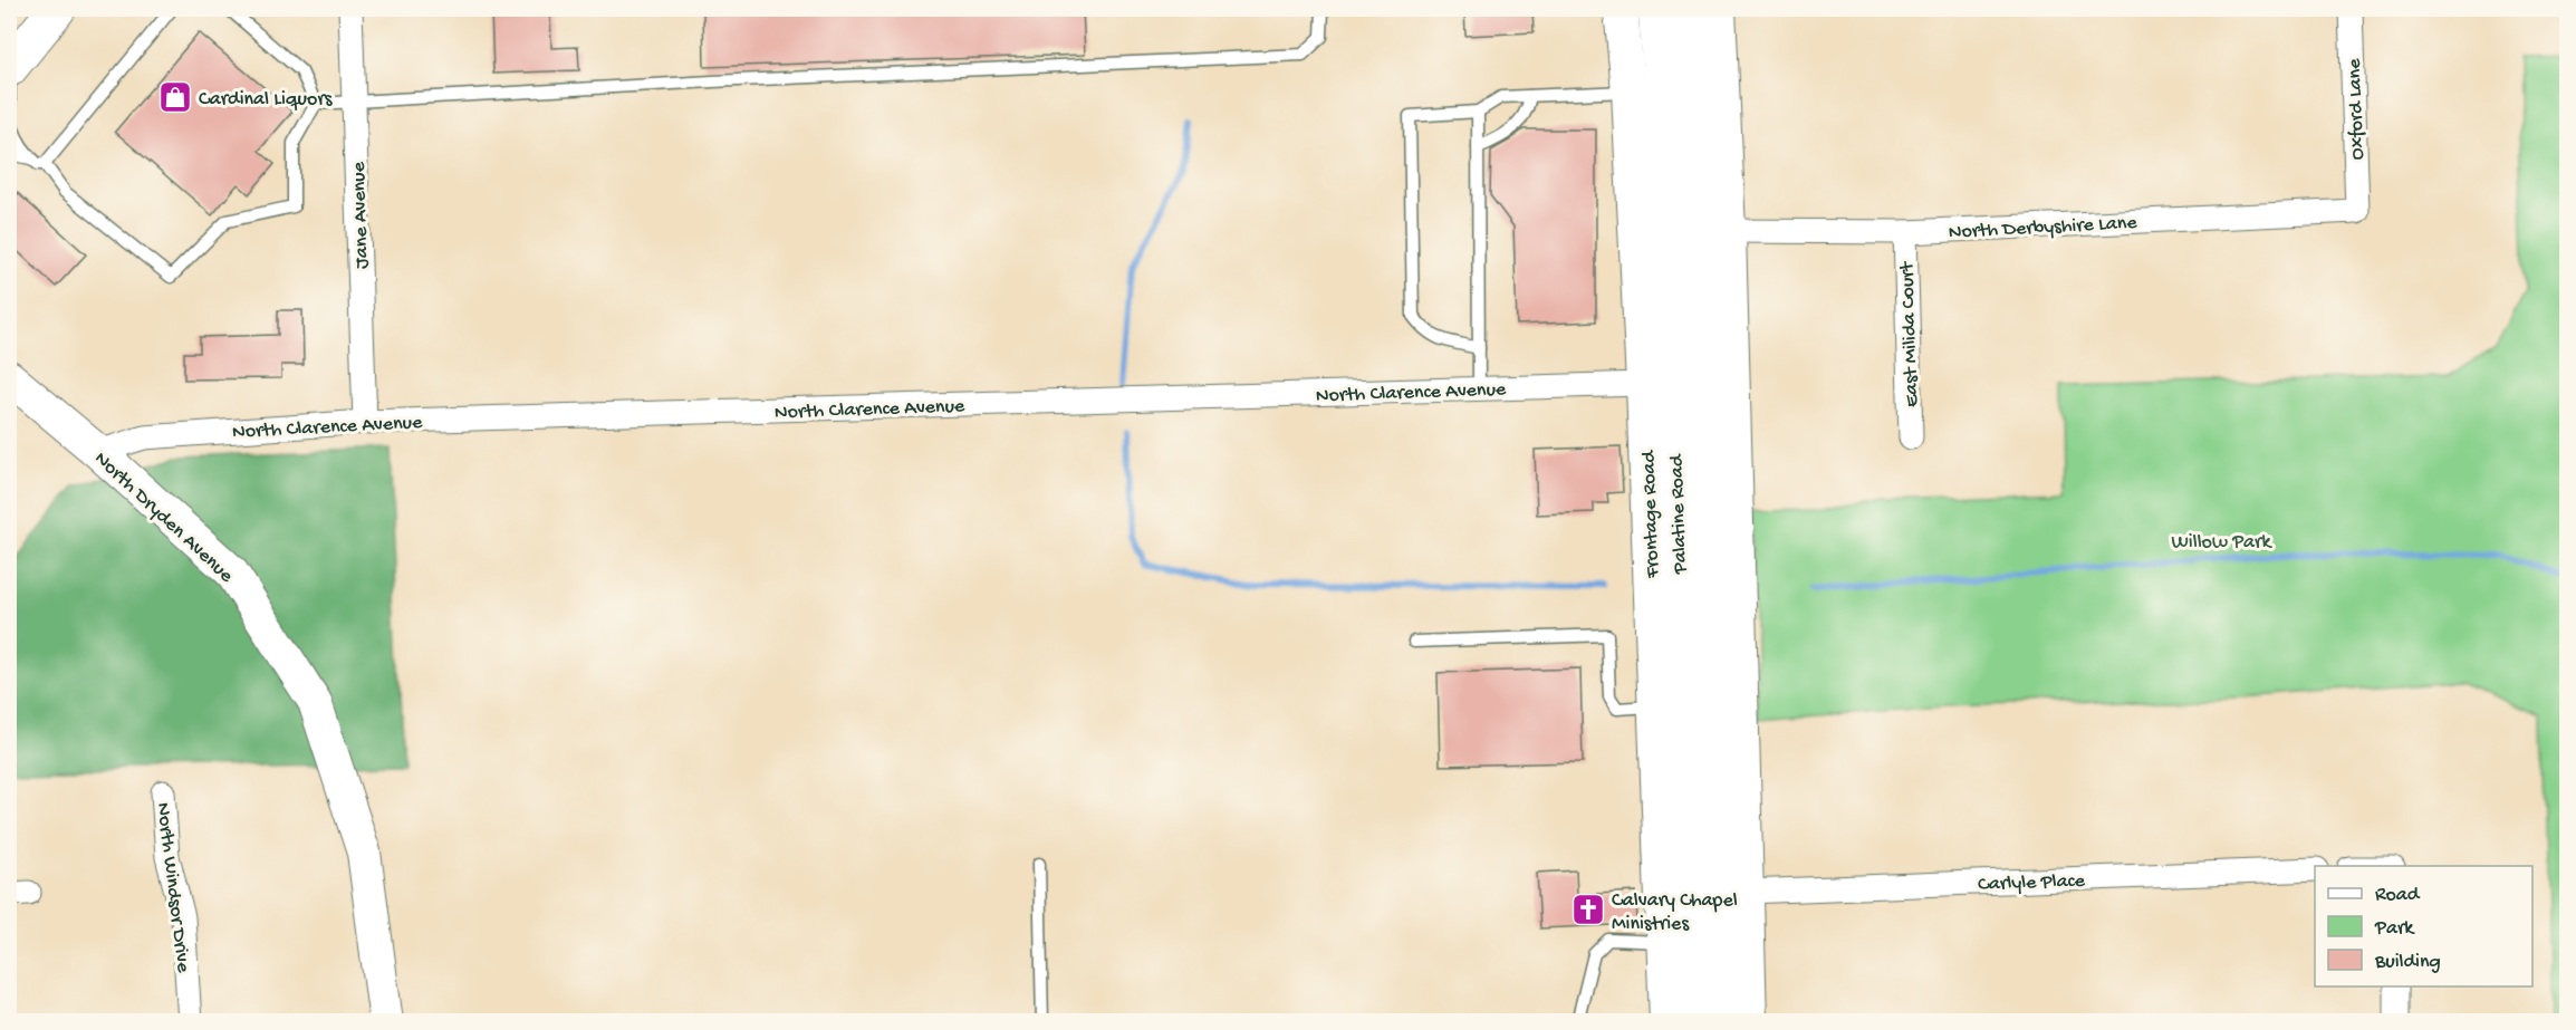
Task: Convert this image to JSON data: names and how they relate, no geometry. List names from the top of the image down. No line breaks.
{"streets":{"main road":["Palatine Road"],"street":["Oxford Lane","Jane Avenue","North Derbyshire Lane","East Milida Court","North Clarence Avenue","Frontage Road","North Dryden Avenue","Carlyle Place","North Windsor Drive"]},"crossings":[["Oxford Lane","North Derbyshire Lane"],["Jane Avenue","North Clarence Avenue"],["North Derbyshire Lane","East Milida Court"],["North Clarence Avenue","Frontage Road"],["North Clarence Avenue","North Dryden Avenue"]],"parks":["Willow Park"],"places":{"shop":["Cardinal Liquors"],"church":["Calvary Chapel Ministries"]},"legend":["Road","Park","Building"]}
